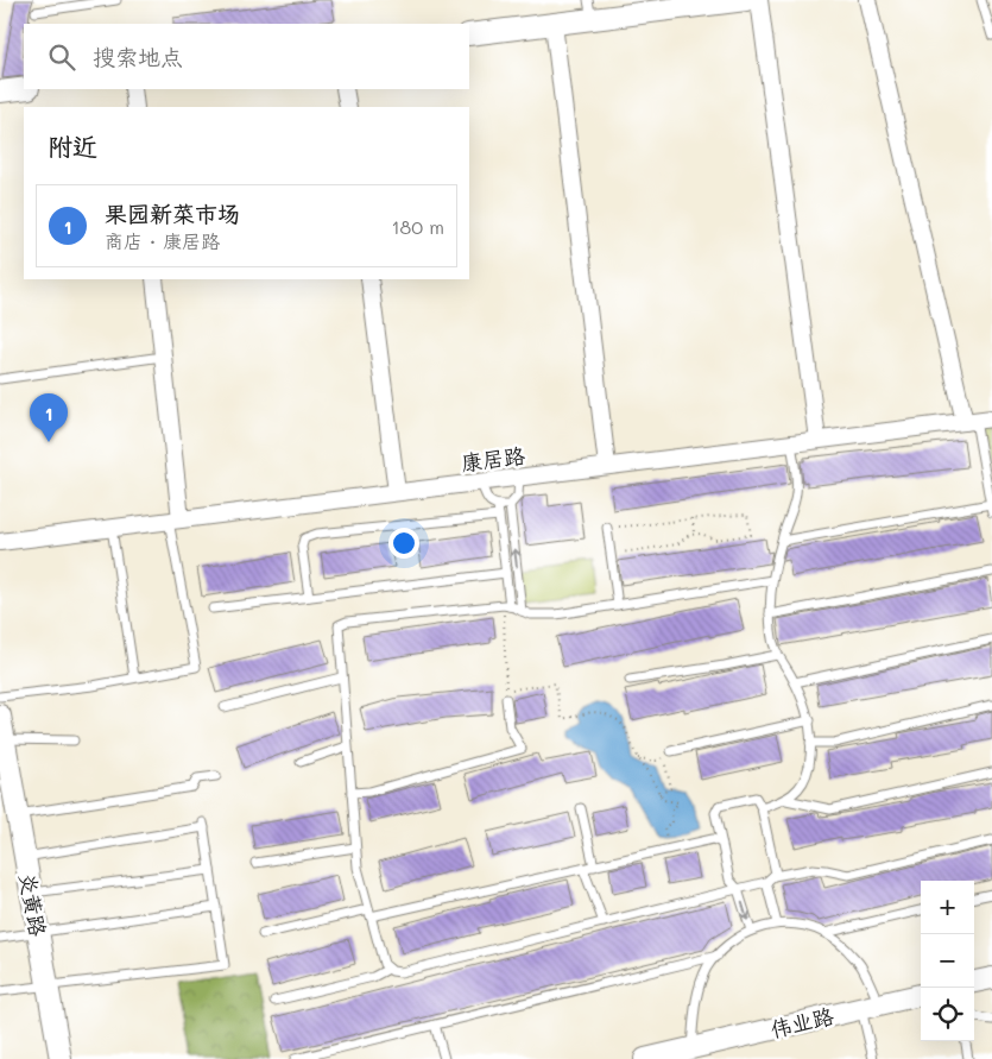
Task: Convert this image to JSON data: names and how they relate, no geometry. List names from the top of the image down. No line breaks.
{"streets":{"street":["康居路","炎黄路","伟业路"]},"page":{"search":"搜索地点","heading":"附近","list":[{"mark":"1","name":"果园新菜市场","note":"商店 · 康居路","value":"180 m"}],"pins":"1","map_buttons":["+","−"]}}
